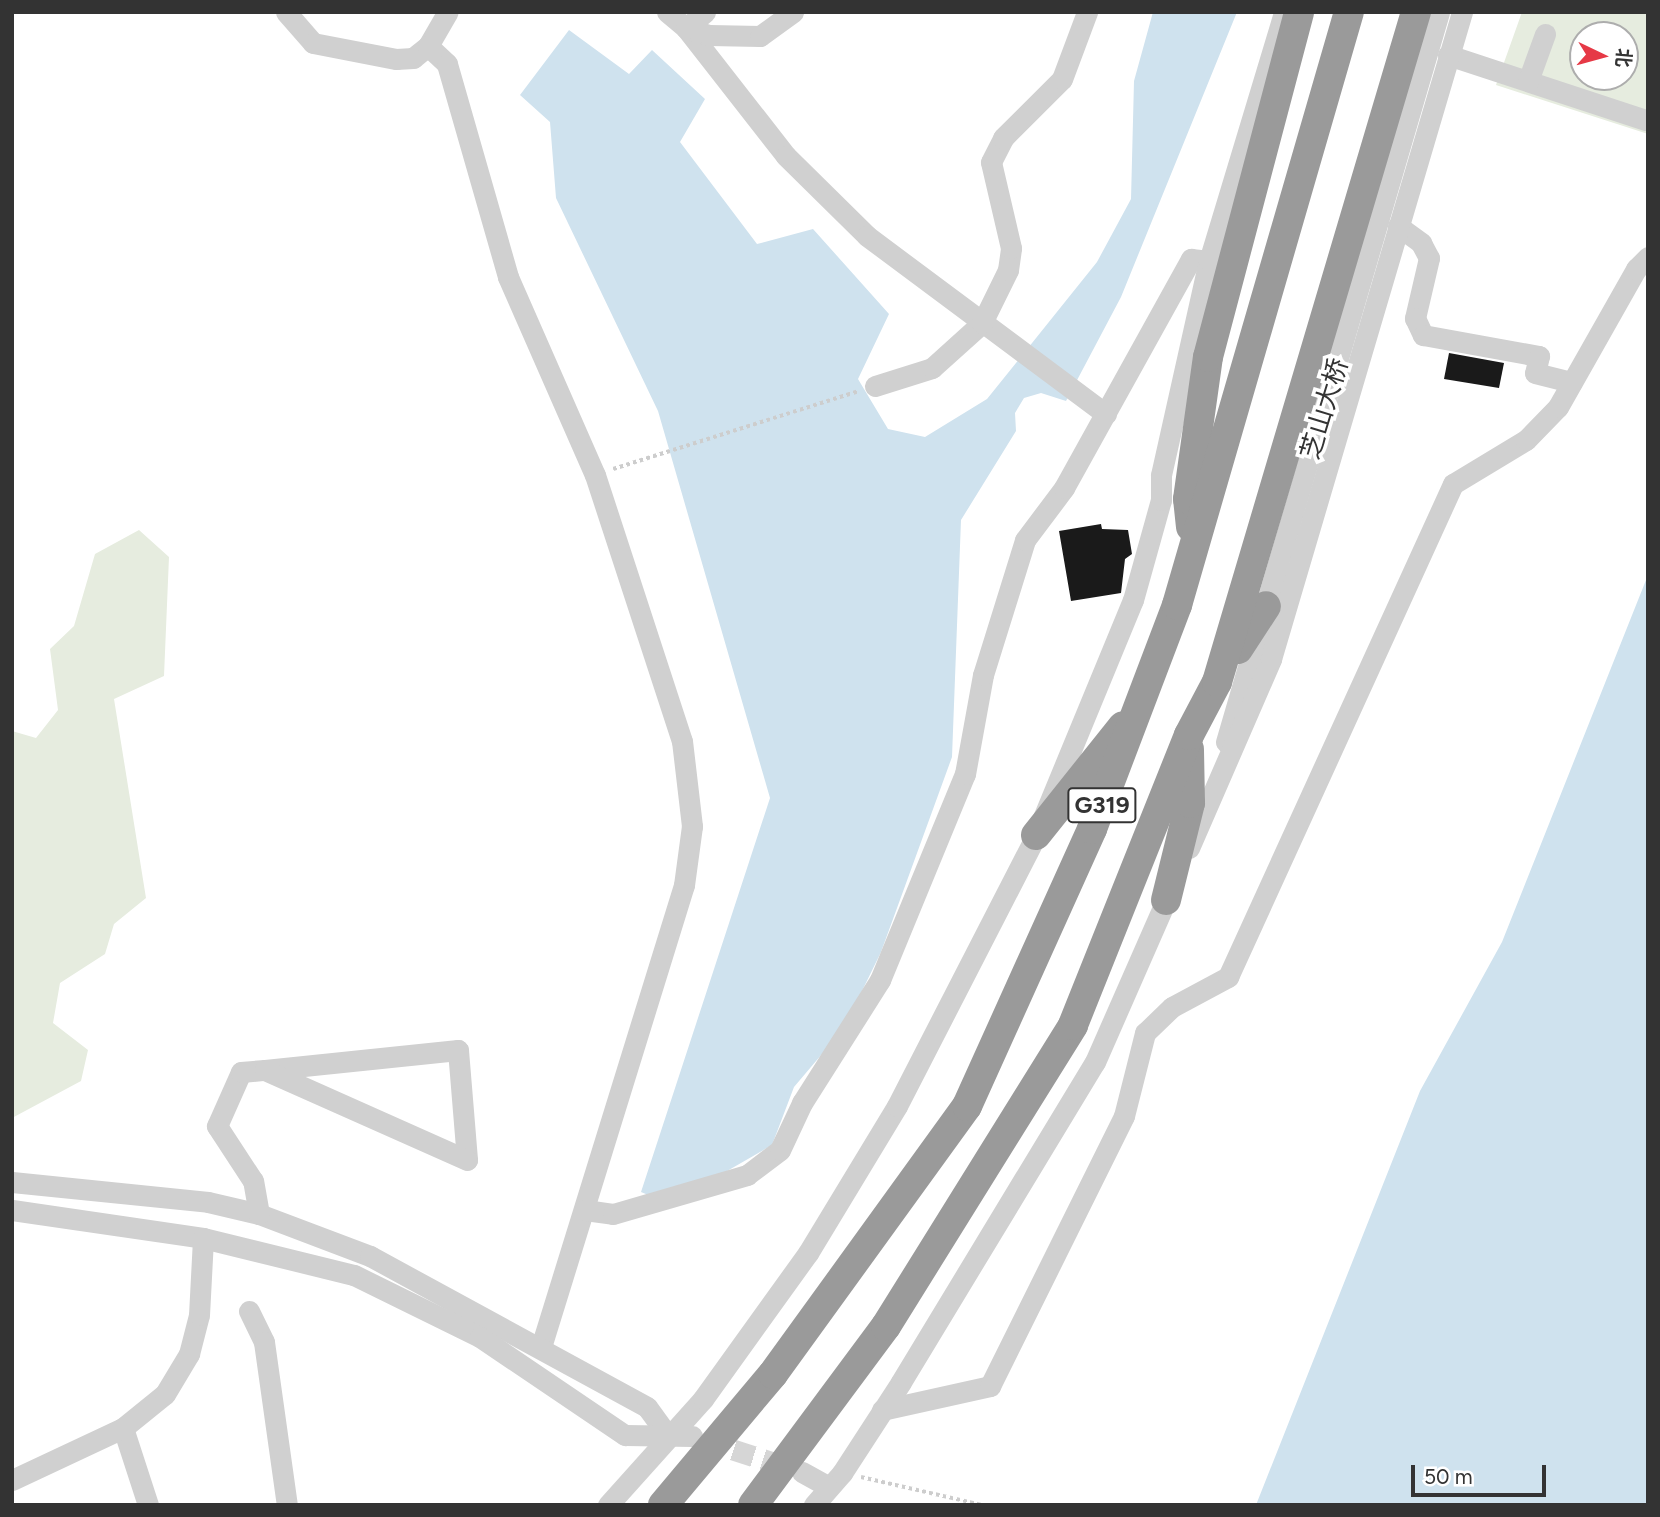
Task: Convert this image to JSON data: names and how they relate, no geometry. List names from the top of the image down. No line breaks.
{"streets":{"highway":["G319"],"street":["芝山大桥"]},"scale_bar":"50 m","north":"right"}
